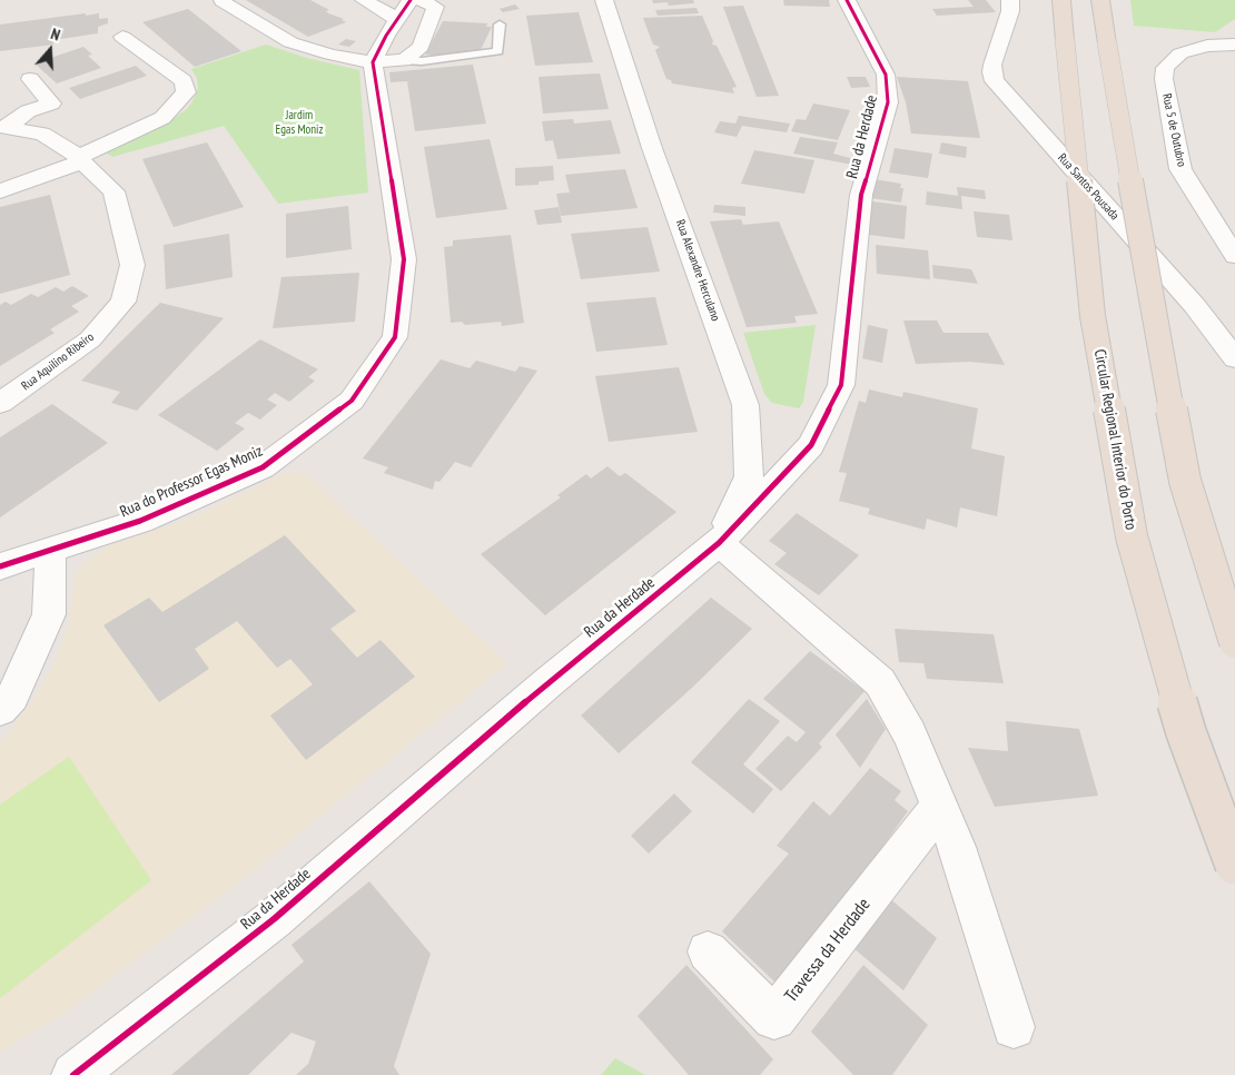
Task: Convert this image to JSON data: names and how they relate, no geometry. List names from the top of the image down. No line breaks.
{"streets":{"highway":["Circular Regional Interior do Porto"],"street":["Rua 5 de Outubro","Rua da Herdade","Rua Santos Pousada","Rua Alexandre Herculano","Rua Aquilino Ribeiro","Rua do Professor Egas Moniz","Travessa da Herdade"]},"crossings":[["Rua da Herdade","Rua Alexandre Herculano"]],"parks":["Jardim Egas Moniz"],"north":"top"}
